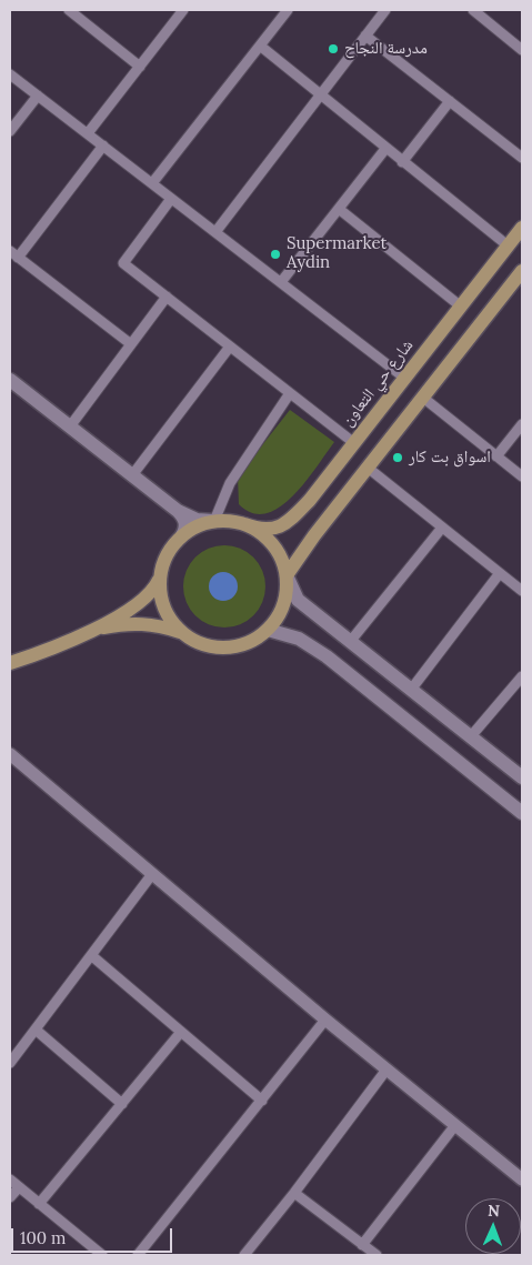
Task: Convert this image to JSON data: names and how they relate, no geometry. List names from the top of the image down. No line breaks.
{"streets":{"main road":["شارع حي التعاون"]},"places":["مدرسة النجاح","Supermarket Aydin","اسواق بت كار"],"scale_bar":"100 m","north":"top"}
